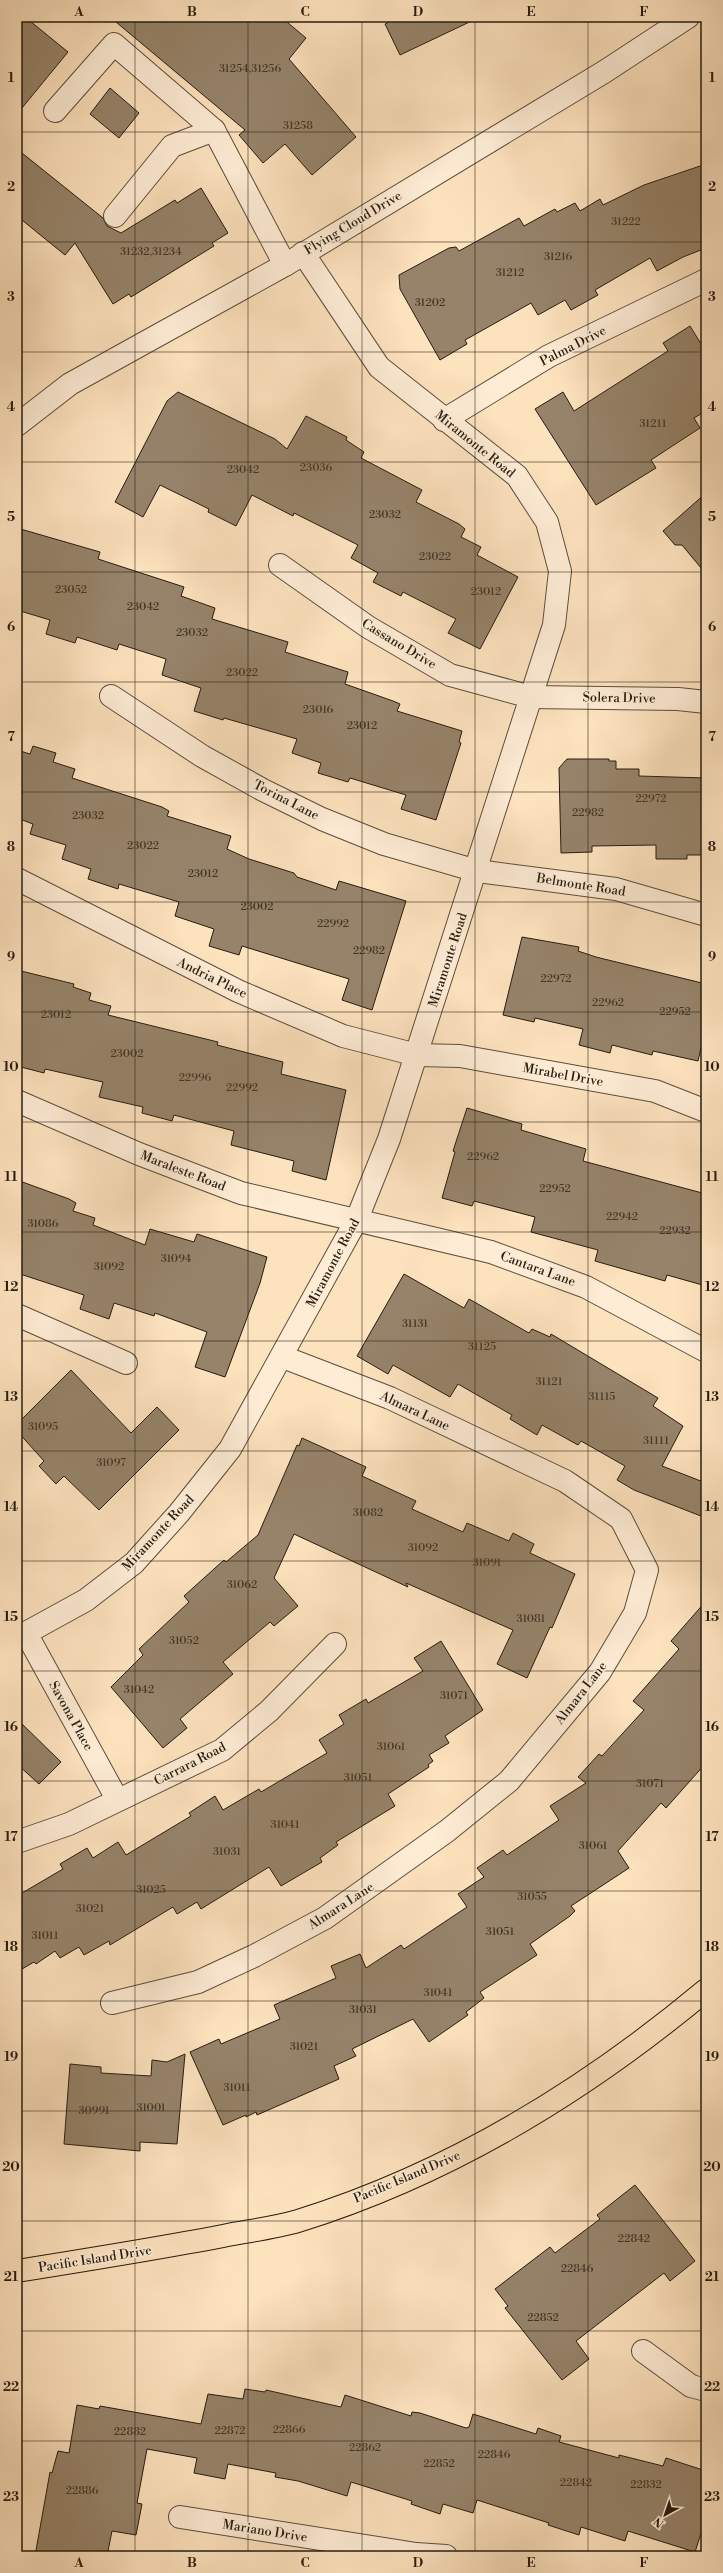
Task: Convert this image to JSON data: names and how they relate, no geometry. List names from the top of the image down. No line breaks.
{"streets":{"main road":["Pacific Island Drive"],"street":["Flying Cloud Drive","Palma Drive","Miramonte Road","Cassano Drive","Solera Drive","Torina Lane","Belmonte Road","Andria Place","Mirabel Drive","Maraleste Road","Cantara Lane","Almara Lane","Savona Place","Carrara Road","Mariano Drive"]},"crossings":[["Flying Cloud Drive","Miramonte Road"],["Palma Drive","Miramonte Road"],["Miramonte Road","Cassano Drive"],["Miramonte Road","Solera Drive"],["Miramonte Road","Torina Lane"],["Miramonte Road","Belmonte Road"],["Miramonte Road","Andria Place"],["Miramonte Road","Mirabel Drive"],["Miramonte Road","Maraleste Road"],["Miramonte Road","Cantara Lane"],["Miramonte Road","Almara Lane"],["Miramonte Road","Savona Place"],["Cassano Drive","Solera Drive"],["Torina Lane","Belmonte Road"],["Andria Place","Mirabel Drive"],["Maraleste Road","Cantara Lane"],["Savona Place","Carrara Road"]],"house_numbers":["31254,31256","31258","31222","31232,31234","31216","31212","31202","31211","23036","23042","23032","23022","23052","23012","23042","23032","23022","23016","23012","22972","22982","23032","23022","23012","23002","22992","22982","22972","22962","22952","23012","23002","22996","22992","22962","22952","22942","31086","22932","31094","31092","31131","31125","31121","31115","31095","31111","31097","31082","31092","31091","31062","31081","31052","31042","31071","31061","31051","31071","31041","31061","31031","31025","31055","31021","31051","31011","31041","31031","31021","31011","31001","30991","22842","22846","22852","22866","22872","22882","22862","22846","22852","22842","22832","22886"],"north":"bottom left","grid":{"columns":["A","B","C","D","E","F"],"rows":["1","2","3","4","5","6","7","8","9","10","11","12","13","14","15","16","17","18","19","20","21","22","23"]}}
